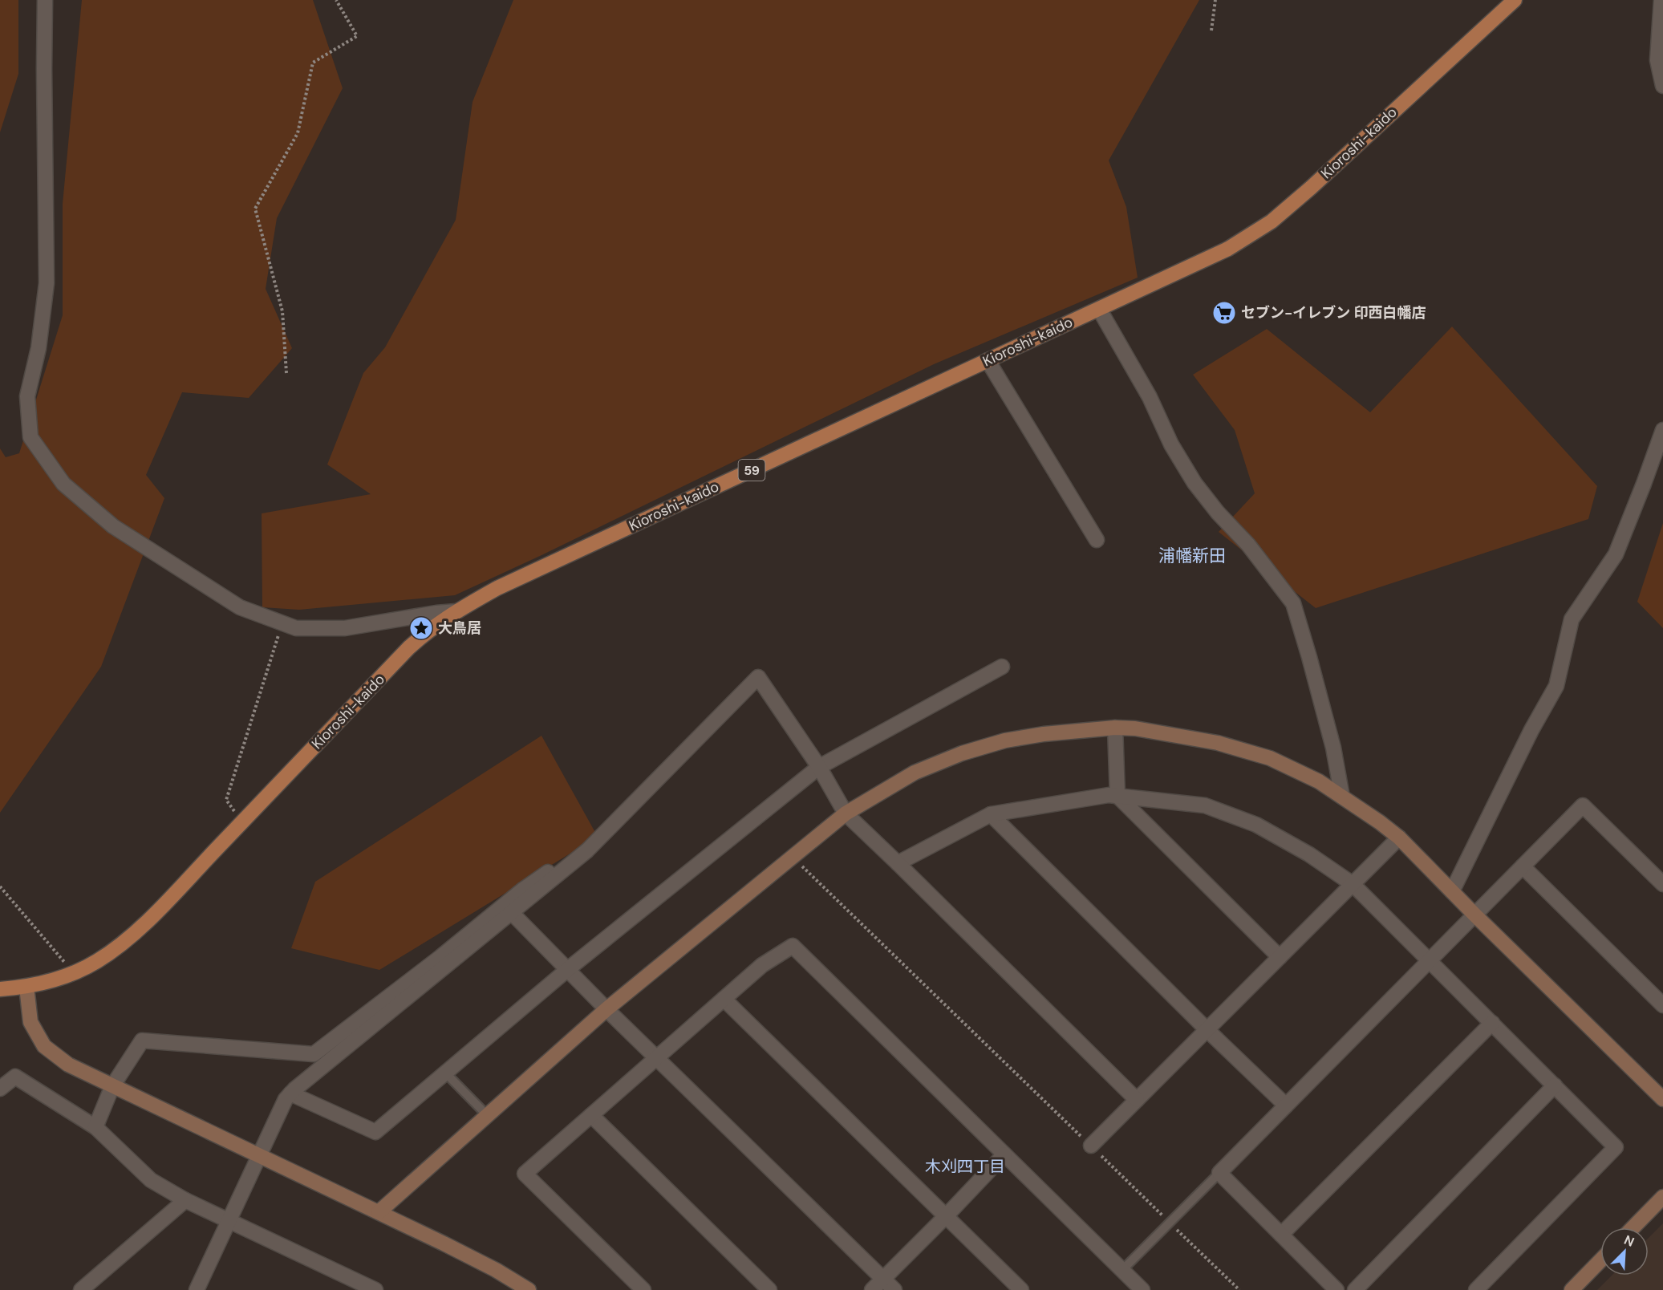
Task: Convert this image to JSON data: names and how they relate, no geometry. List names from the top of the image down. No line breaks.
{"streets":{"main road":["Kioroshi-kaido","59"]},"districts":["浦幡新田","木刈四丁目"],"places":{"supermarket":["セブン-イレブン 印西白幡店"],"place":["大鳥居"]},"north":"top right"}
